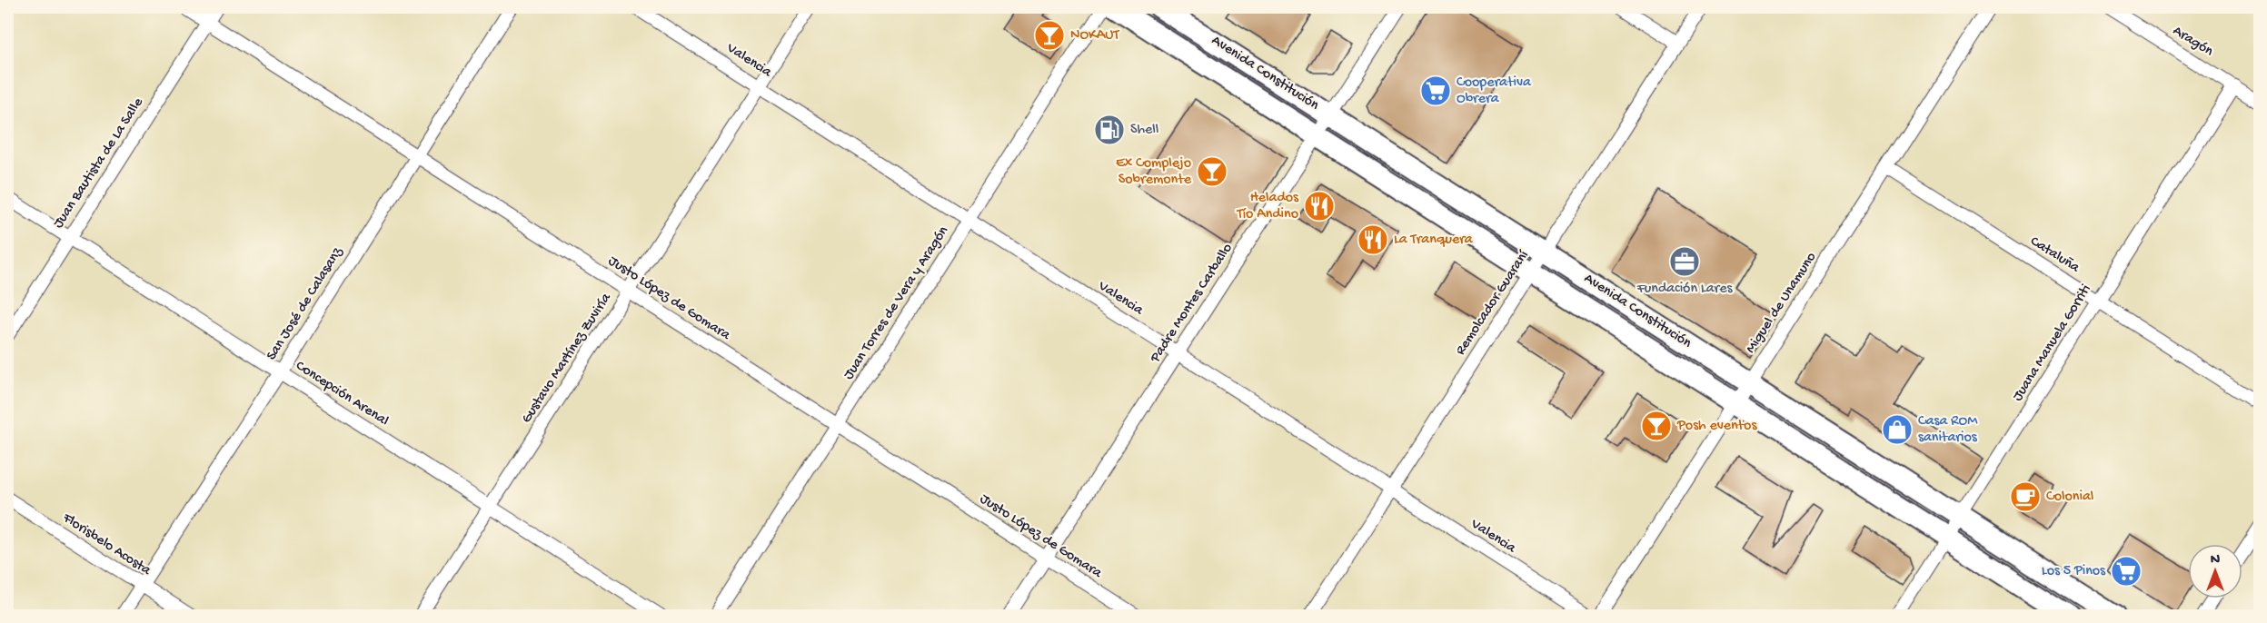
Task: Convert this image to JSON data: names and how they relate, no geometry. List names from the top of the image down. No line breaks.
{"streets":{"main road":["Avenida Constitución"],"street":["Aragón","Valencia","Juan Bautista de La Salle","Cataluña","Justo López de Gomara","Juan Torres de Vera y Aragón","Padre Montes Carballo","Remolcador Guaraní","Miguel de Unamuno","San José de Calasanz","Juana Manuela Gorriti","Gustavo Martínez Zuviría","Concepción Arenal","Florisbelo Acosta"]},"crossings":[["Aragón","Juana Manuela Gorriti"],["Valencia","Juan Torres de Vera y Aragón"],["Valencia","Padre Montes Carballo"],["Valencia","Remolcador Guaraní"],["Valencia","Gustavo Martínez Zuviría"],["Avenida Constitución","Padre Montes Carballo"],["Avenida Constitución","Remolcador Guaraní"],["Avenida Constitución","Miguel de Unamuno"],["Avenida Constitución","Juana Manuela Gorriti"],["Juan Bautista de La Salle","Justo López de Gomara"],["Juan Bautista de La Salle","Concepción Arenal"],["Cataluña","Miguel de Unamuno"],["Cataluña","Juana Manuela Gorriti"],["Justo López de Gomara","Juan Torres de Vera y Aragón"],["Justo López de Gomara","Padre Montes Carballo"],["Justo López de Gomara","San José de Calasanz"],["Justo López de Gomara","Gustavo Martínez Zuviría"],["San José de Calasanz","Concepción Arenal"],["San José de Calasanz","Florisbelo Acosta"],["Gustavo Martínez Zuviría","Concepción Arenal"]],"places":{"bar":["NOKAUT","Ex Complejo Sobremonte","Posh eventos"],"supermarket":["Cooperativa Obrera","Los 5 Pinos"],"fuel station":["Shell"],"restaurant":["Helados Tío Andino","La Tranquera"],"office":["Fundación Lares"],"shop":["Casa ROM sanitarios"],"cafe":["Colonial"]},"north":"top"}
